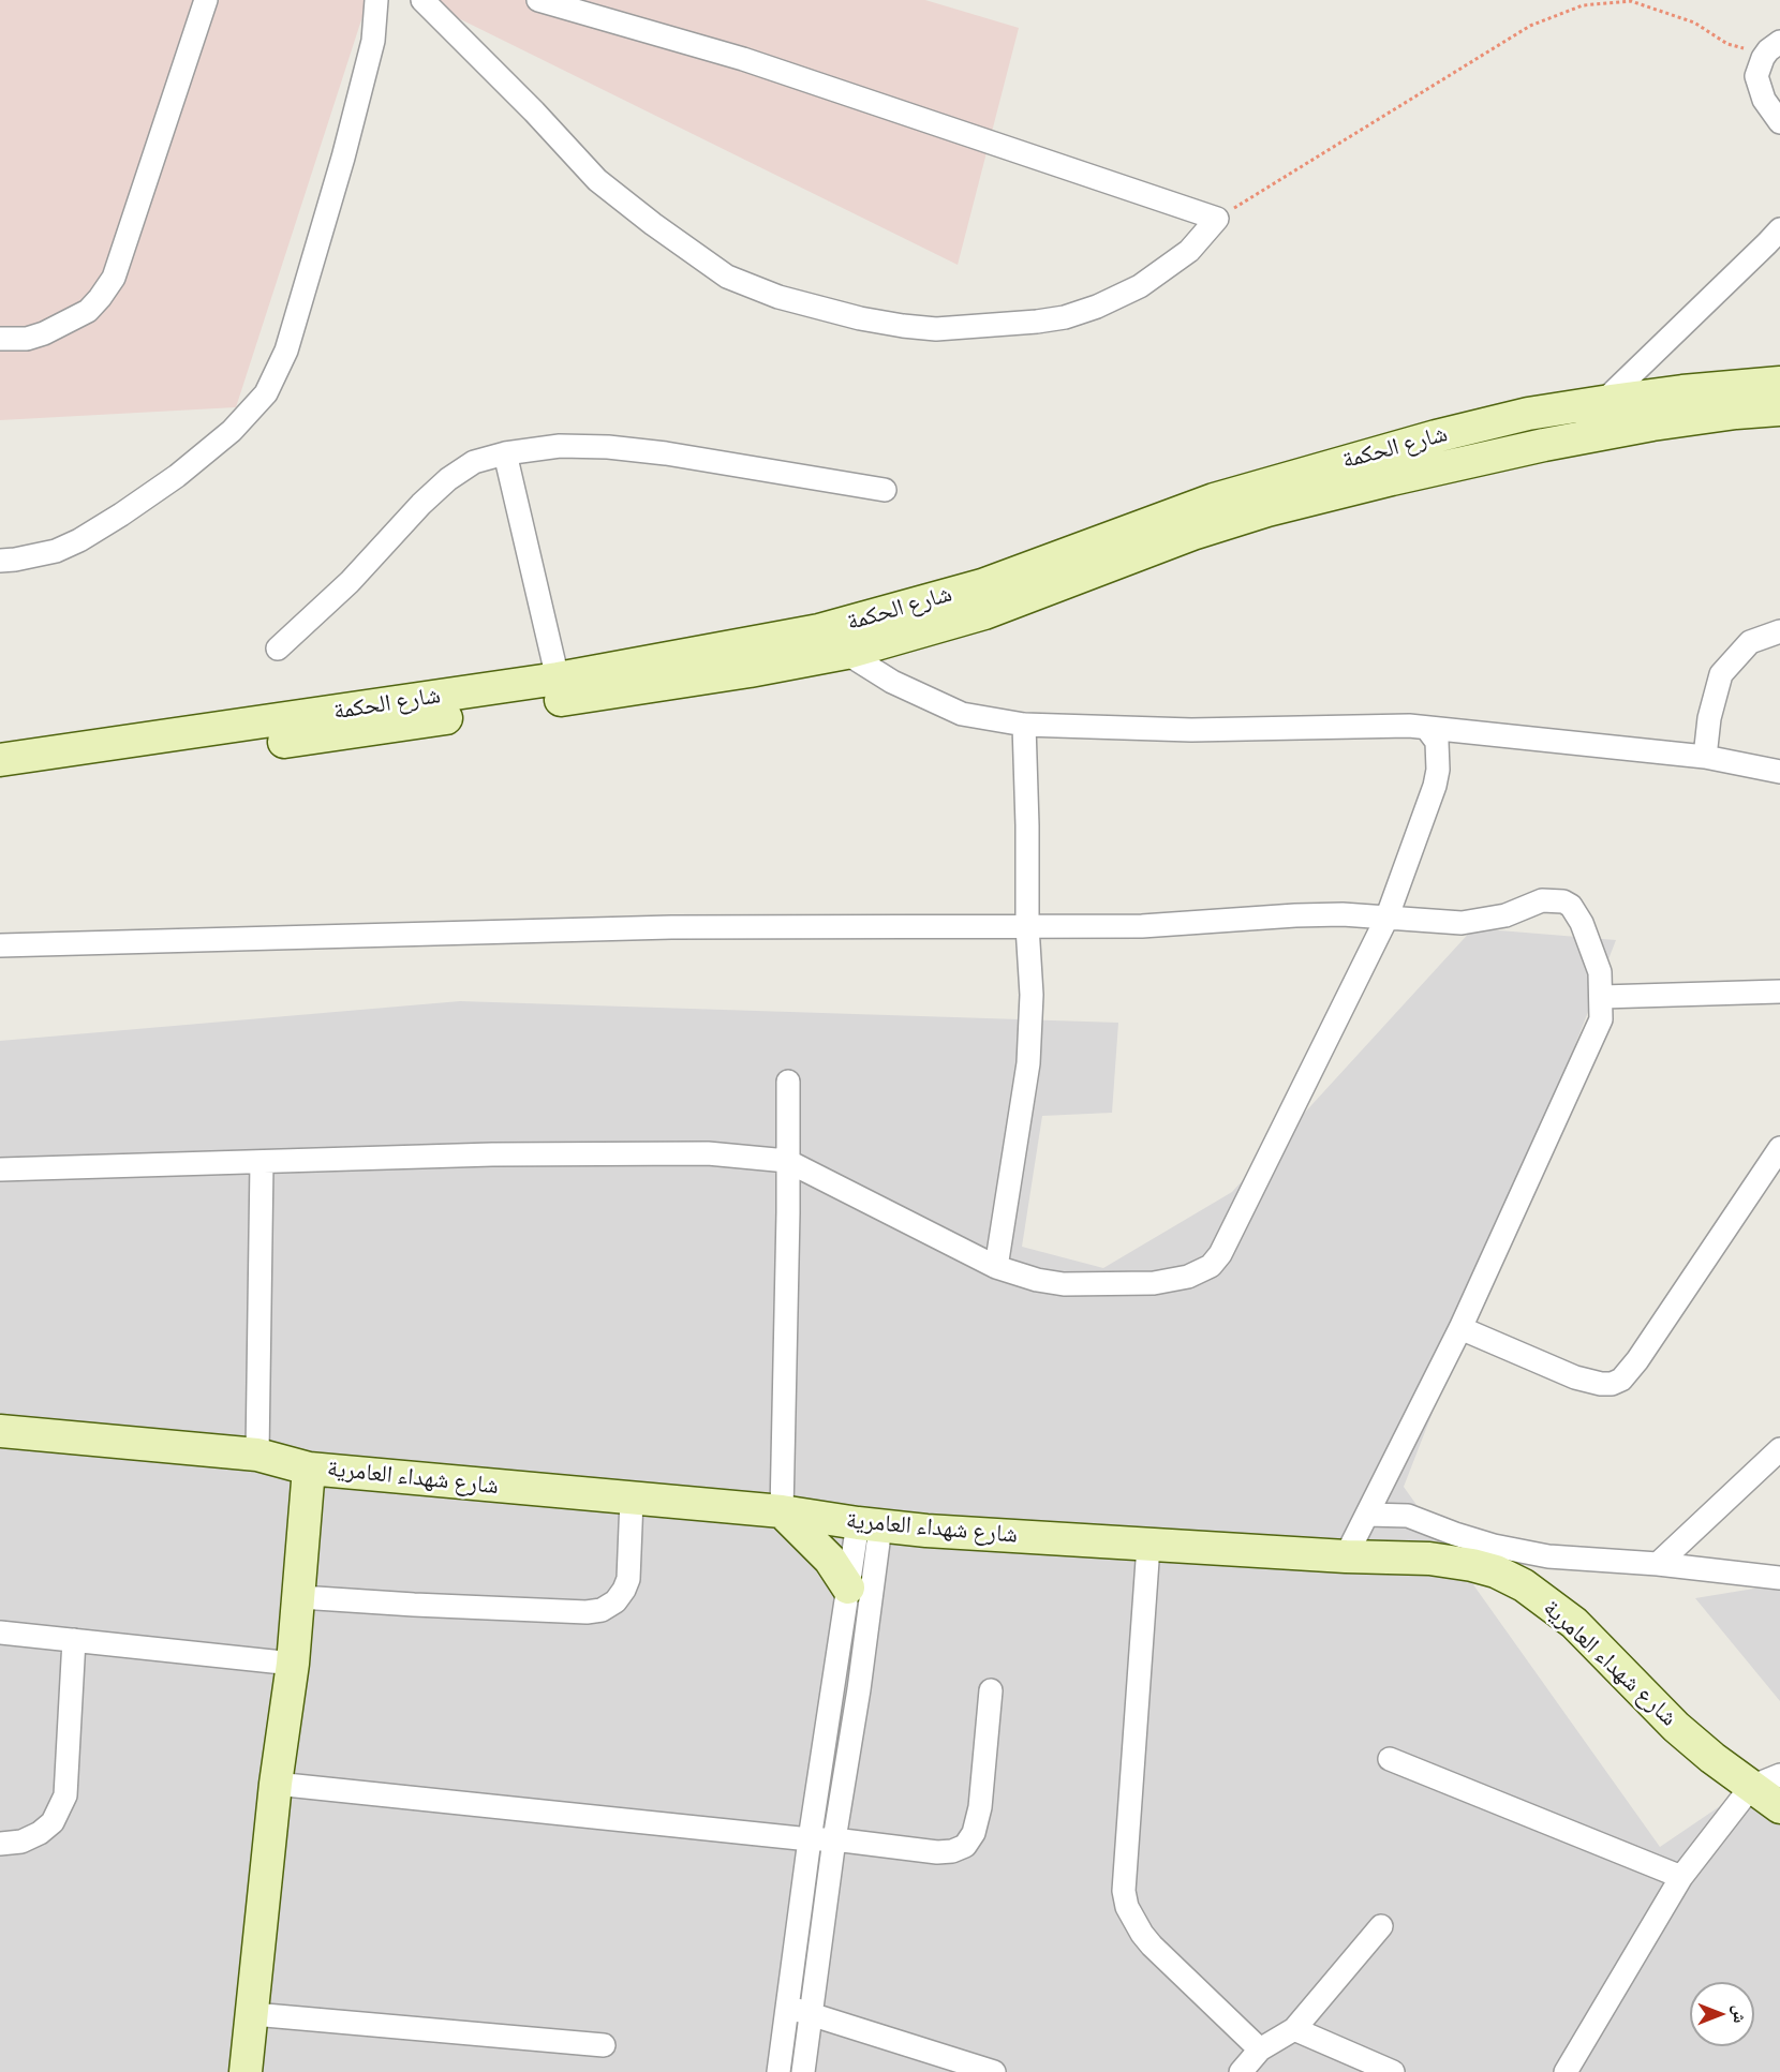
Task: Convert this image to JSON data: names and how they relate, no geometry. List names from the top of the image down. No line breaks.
{"streets":{"street":["شارع الحكمة","شارع شهداء العامرية"]},"north":"right"}
